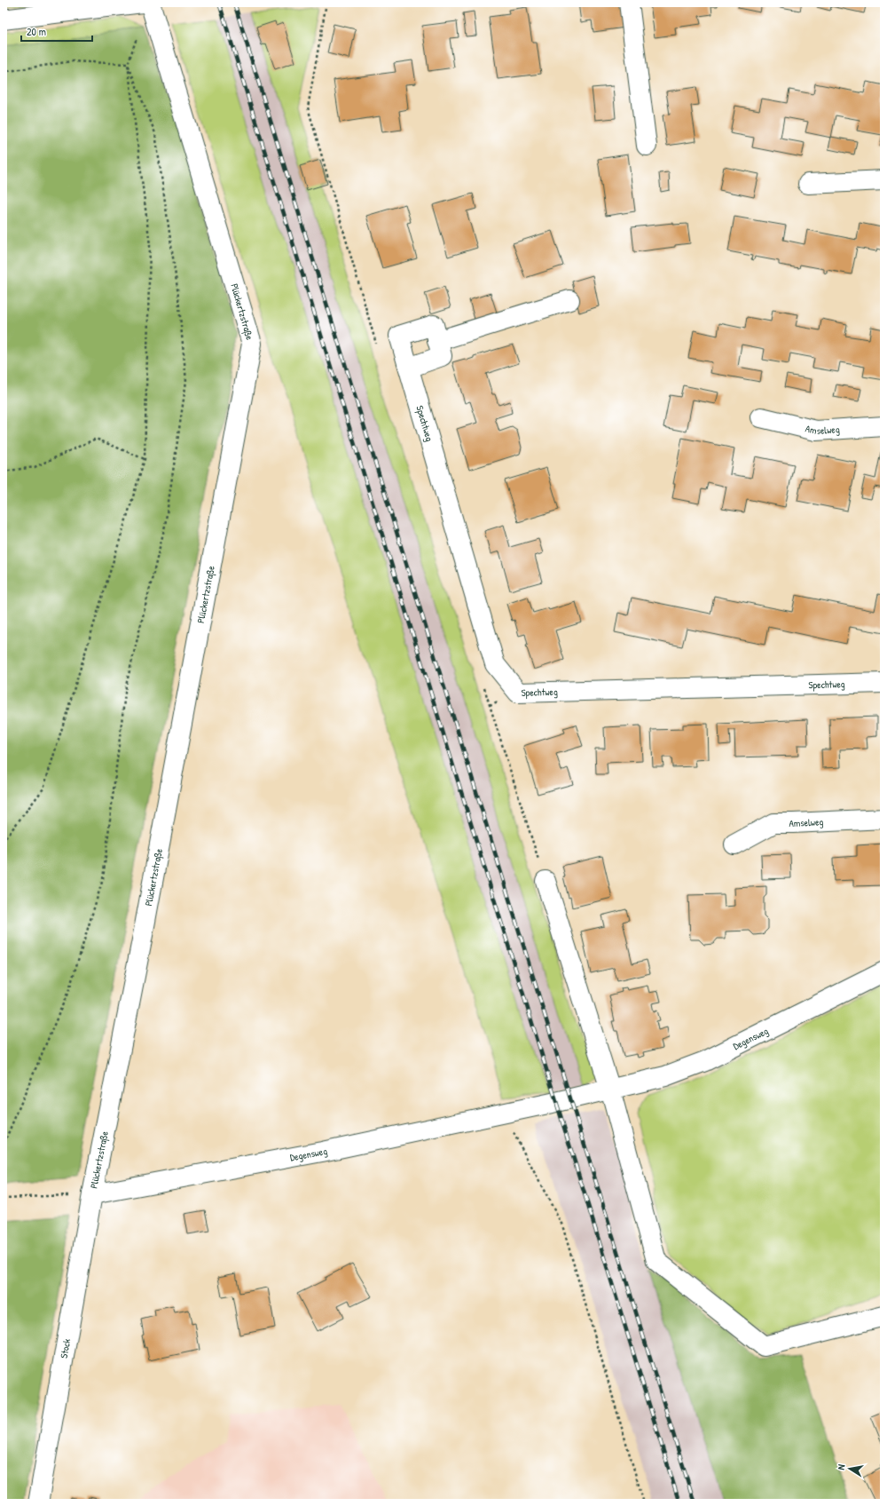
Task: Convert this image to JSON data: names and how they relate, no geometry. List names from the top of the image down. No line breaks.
{"streets":{"street":["Plückertzstraße","Spechtweg","Amselweg","Degensweg","Stock"]},"crossings":[["Plückertzstraße","Degensweg"],["Plückertzstraße","Stock"],["Degensweg","Stock"]],"scale_bar":"20 m","north":"left"}
